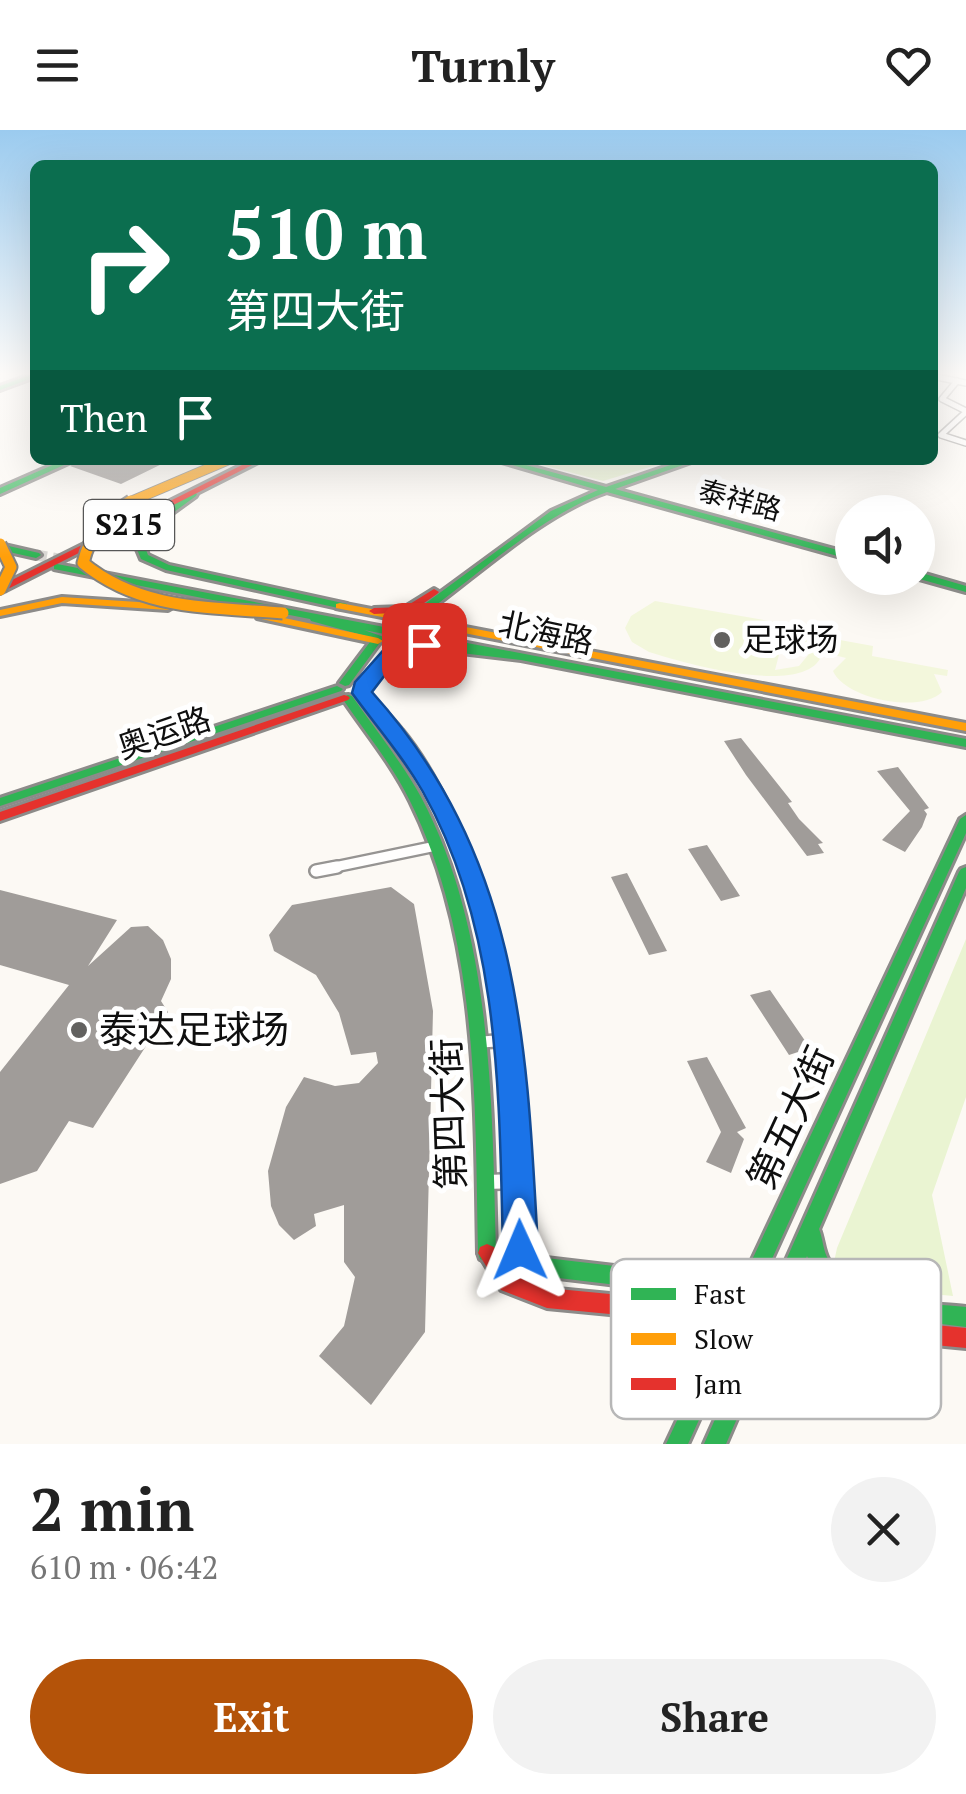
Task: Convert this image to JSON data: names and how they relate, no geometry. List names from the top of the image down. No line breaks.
{"streets":{"main road":["泰祥路","S215","北海路","奥运路","第四大街","第五大街"]},"crossings":[["奥运路","第四大街"]],"places":["足球场","泰达足球场"],"legend":["Fast","Slow","Jam"],"page":{"header":"Turnly","turn":["510 m","第四大街"],"then":"Then","heading":["2 min","610 m · 06:42"],"buttons":["Exit","Share"]}}
